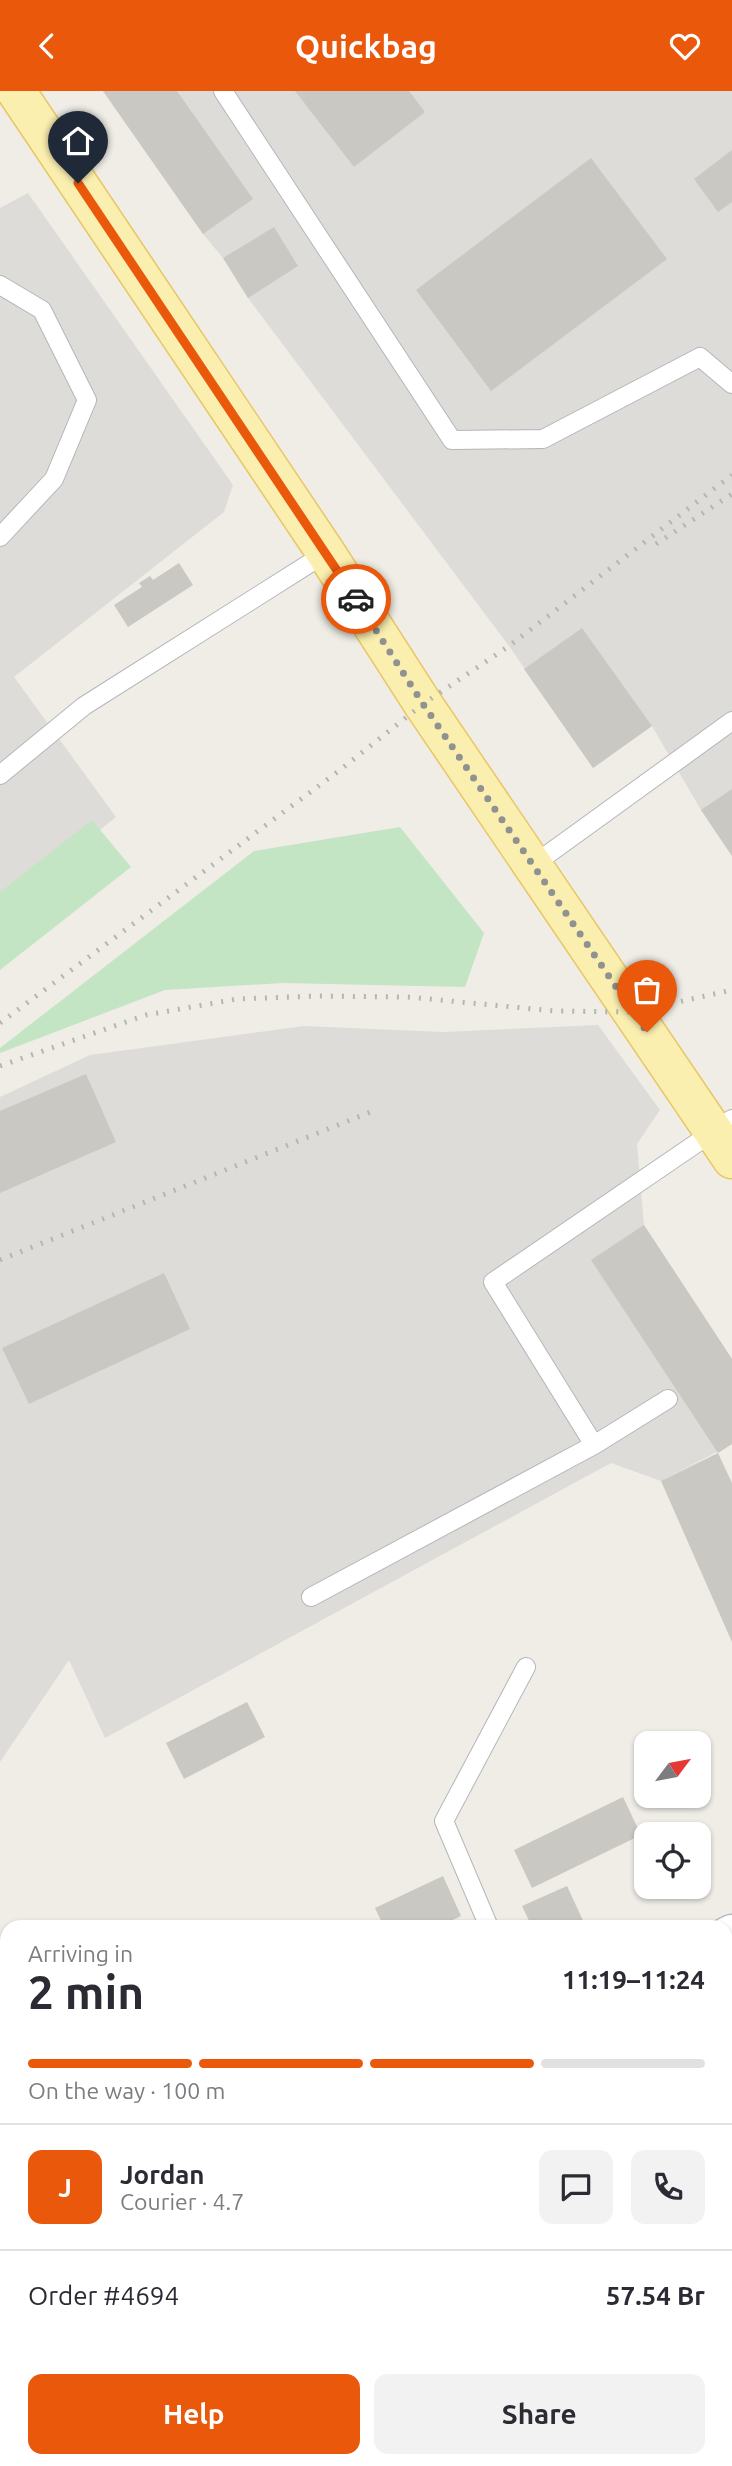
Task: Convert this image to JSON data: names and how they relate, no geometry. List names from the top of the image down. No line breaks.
{"north":"top right","page":{"header":"Quickbag","heading":["2 min","Arriving in","11:19–11:24"],"panel":["Jordan","Courier · 4.7","Order #4694","57.54 Br"],"bar":"On the way · 100 m","round":"J","buttons":["Help","Share"]}}
